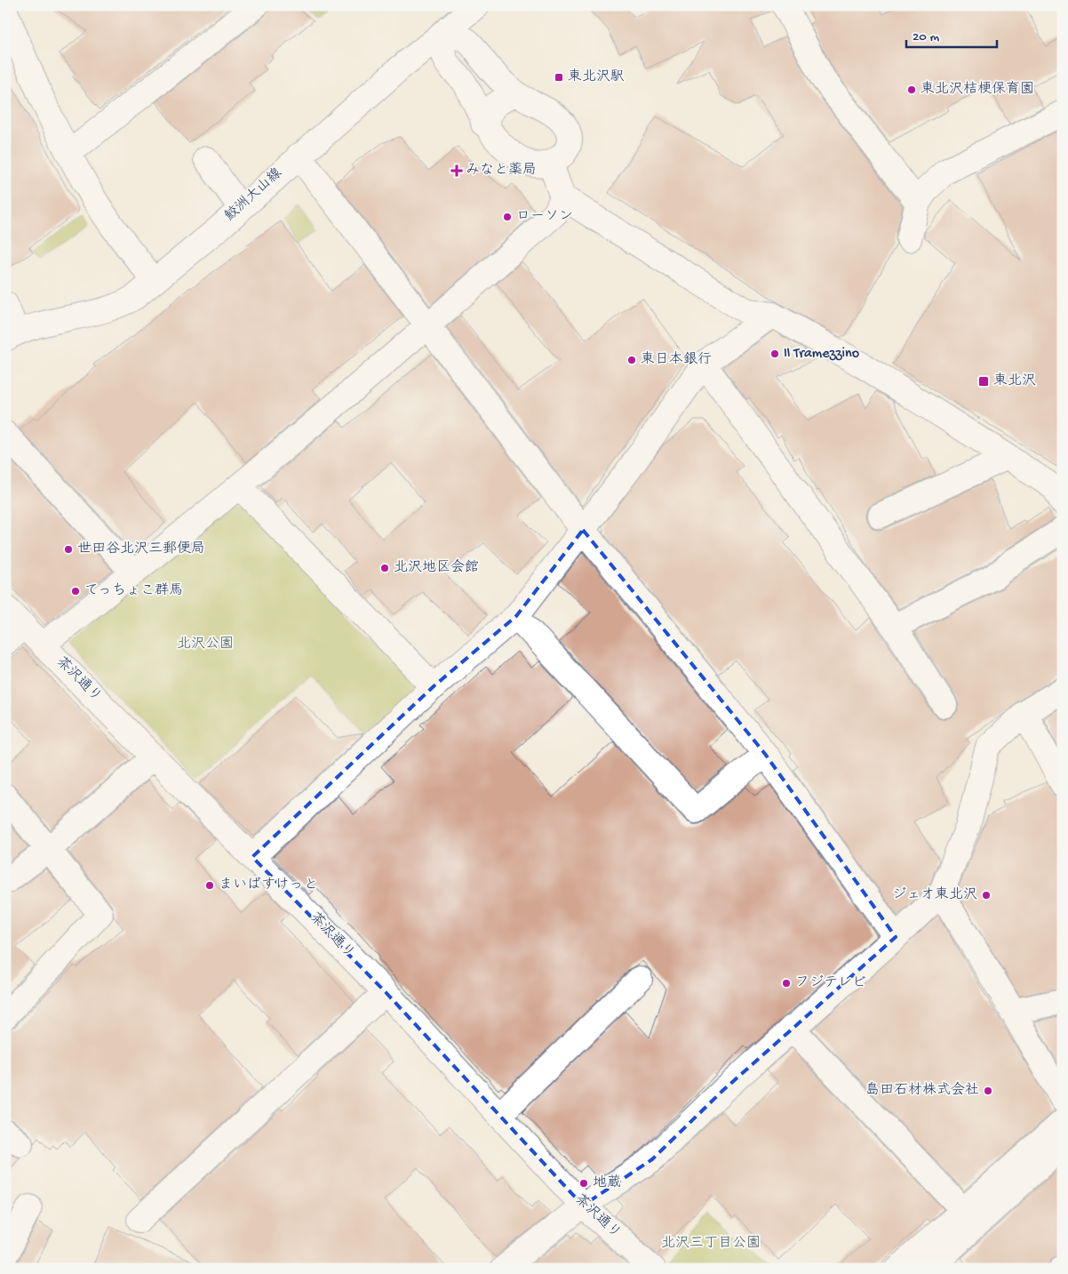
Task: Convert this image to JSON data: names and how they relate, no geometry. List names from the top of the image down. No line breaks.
{"streets":{"street":["鮫洲大山線","茶沢通り"]},"parks":["北沢公園","北沢三丁目公園"],"places":{"transit":["東北沢駅","東北沢"],"other":["東北沢桔梗保育園","ローソン","Il Tramezzino","東日本銀行","世田谷北沢三郵便局","北沢地区会館","てっちょこ群馬","まいばすけっと","ジェオ東北沢","フジテレビ","島田石材株式会社","地蔵"],"health":["みなと薬局"]},"scale_bar":"20 m"}
